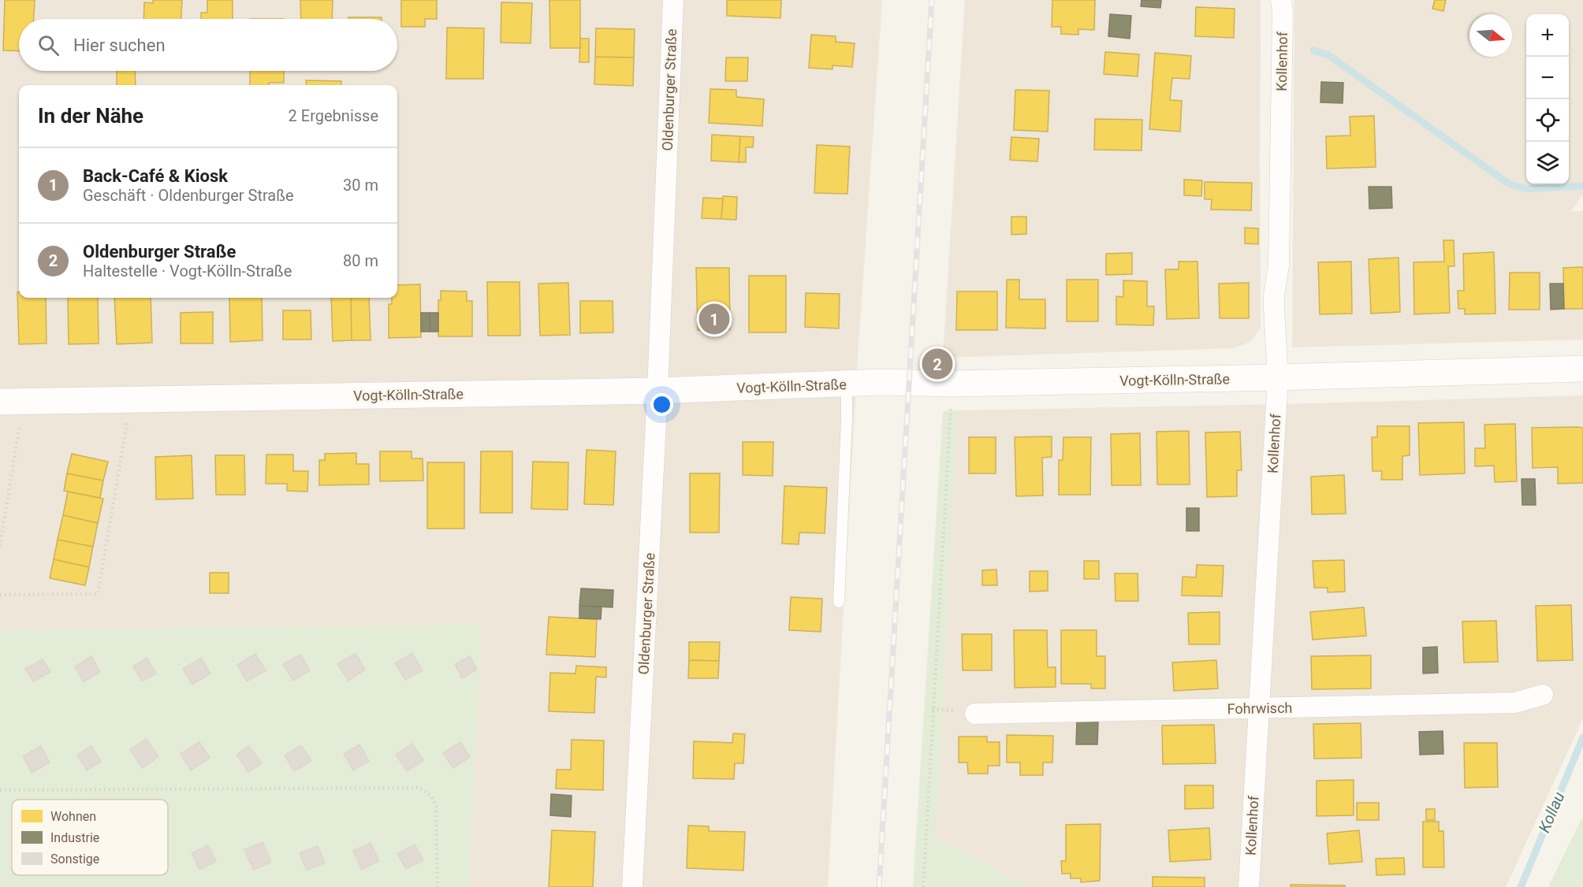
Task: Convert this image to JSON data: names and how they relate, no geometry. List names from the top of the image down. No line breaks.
{"streets":{"street":["Kollenhof","Oldenburger Straße","Vogt-Kölln-Straße","Fohrwisch"]},"crossings":[["Kollenhof","Vogt-Kölln-Straße"],["Kollenhof","Fohrwisch"],["Oldenburger Straße","Vogt-Kölln-Straße"]],"water":["Kollau"],"legend":["Wohnen","Industrie","Sonstige"],"north":"right","page":{"map_buttons":["+","−"],"search":"Hier suchen","heading":["In der Nähe","2 Ergebnisse"],"list":[{"mark":"1","name":"Back-Café & Kiosk","note":"Geschäft · Oldenburger Straße","value":"30 m"},{"mark":"2","name":"Oldenburger Straße","note":"Haltestelle · Vogt-Kölln-Straße","value":"80 m"}],"pins":["1","2"]}}
